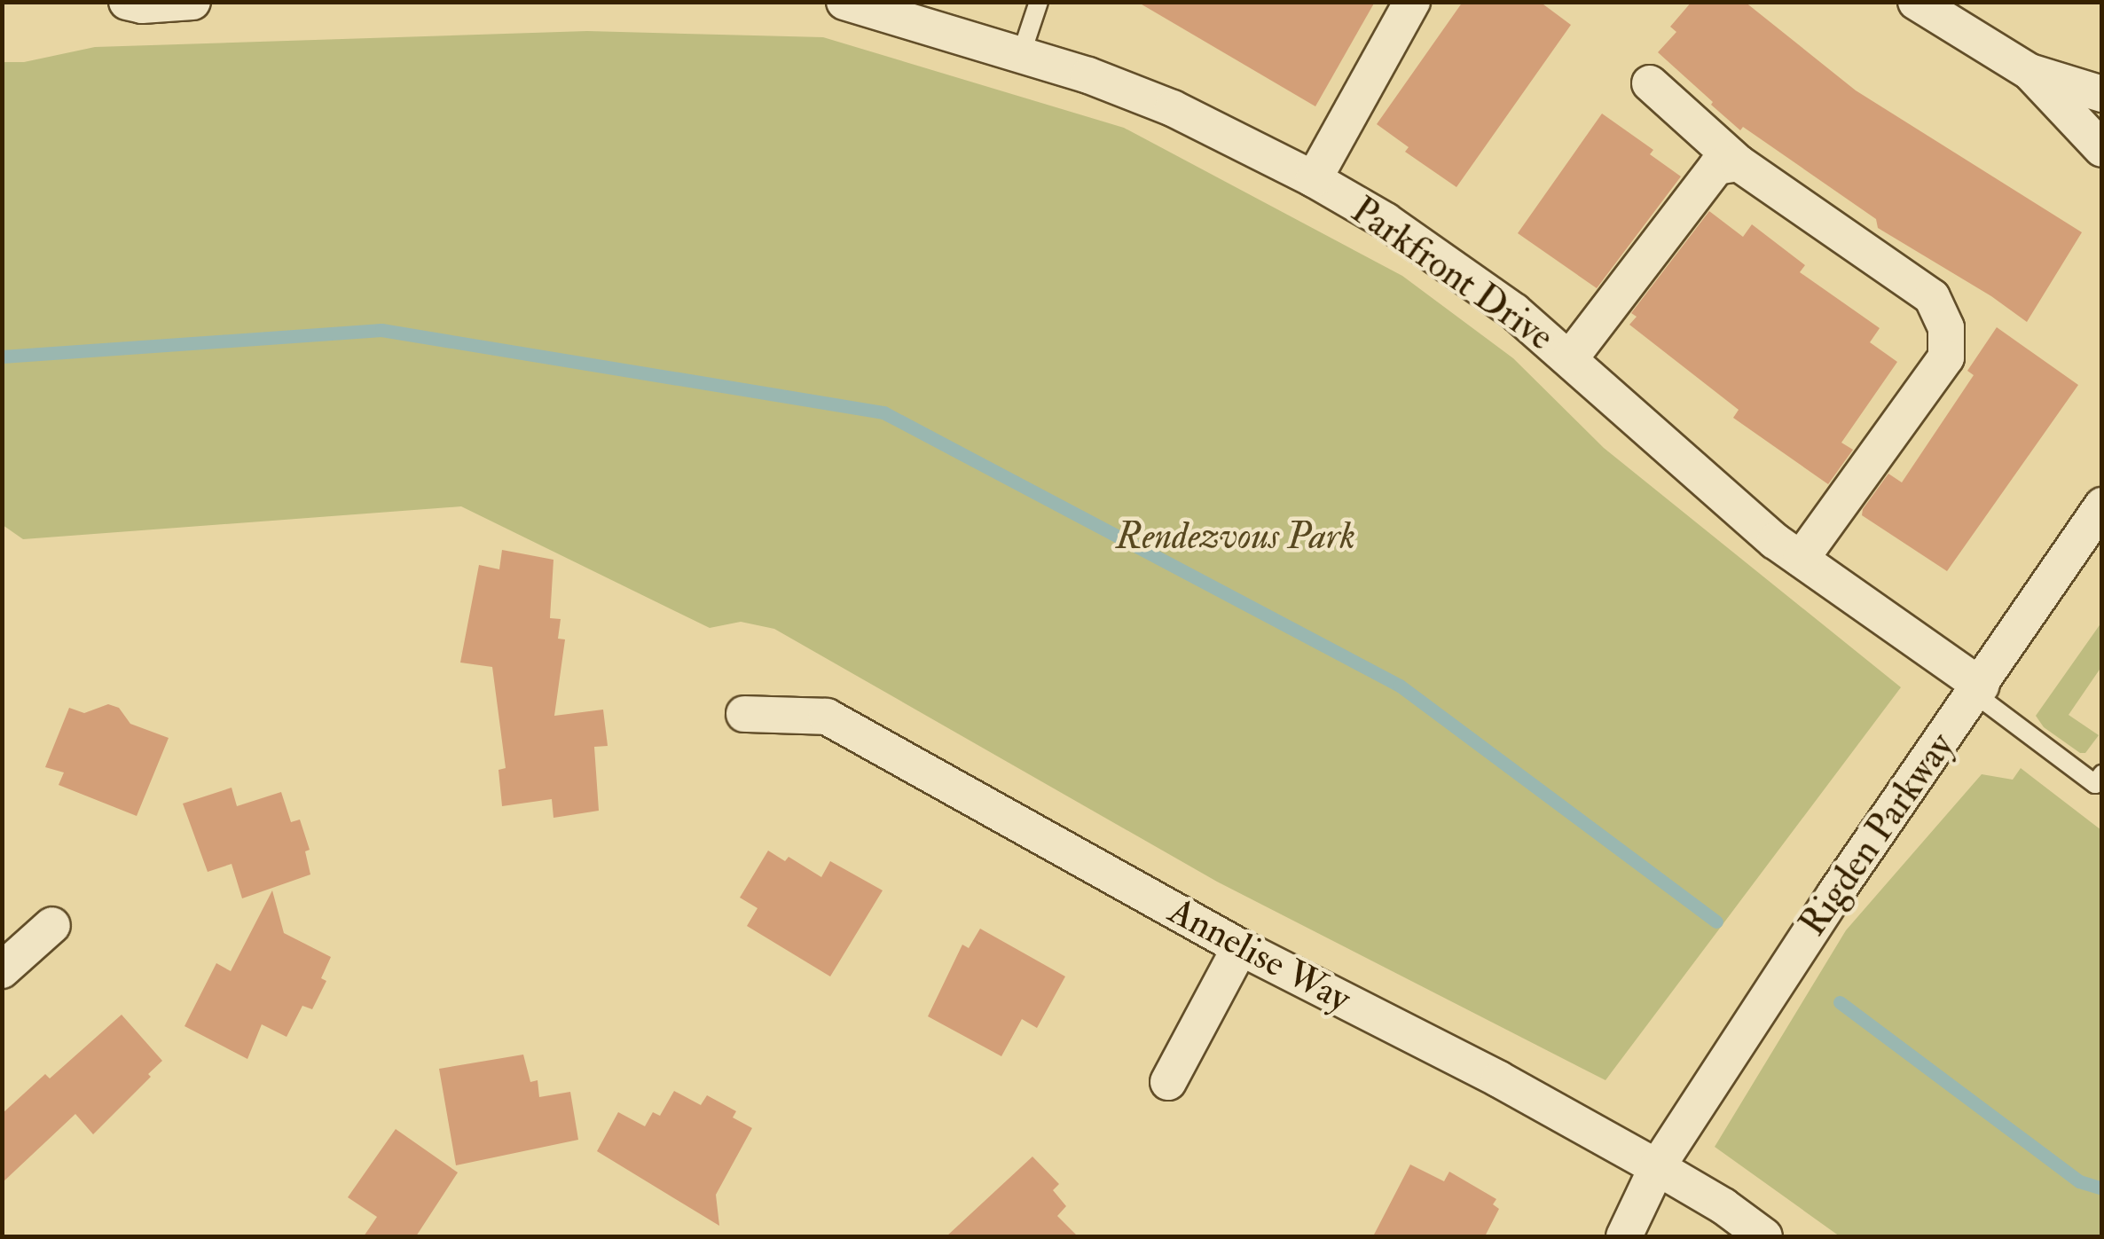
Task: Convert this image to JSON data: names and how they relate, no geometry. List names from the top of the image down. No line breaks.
{"streets":{"street":["Parkfront Drive","Rigden Parkway","Annelise Way"]},"crossings":[["Parkfront Drive","Rigden Parkway"],["Rigden Parkway","Annelise Way"]],"parks":["Rendezvous Park"]}
